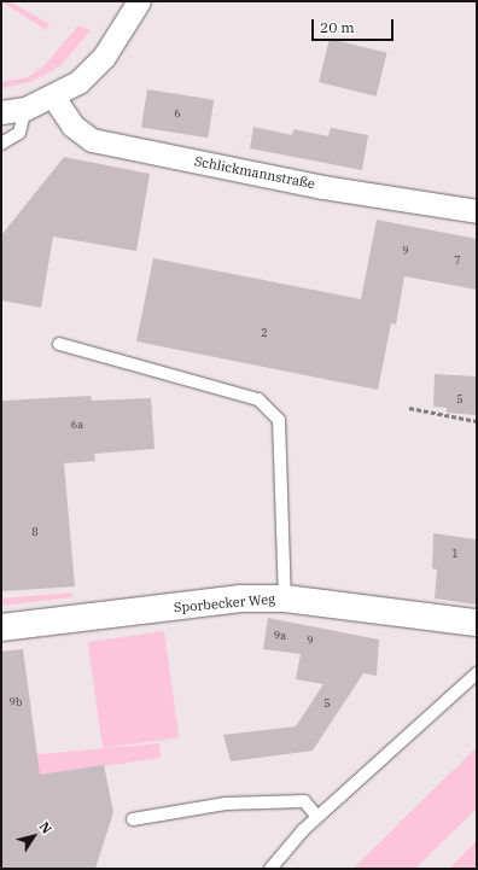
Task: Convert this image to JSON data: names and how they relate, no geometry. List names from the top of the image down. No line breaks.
{"streets":{"street":["Schlickmannstraße","Sporbecker Weg"]},"house_numbers":["6","9","7","2","5","6a","8","1","9a","9","9b","5"],"scale_bar":"20 m","north":"top right"}
